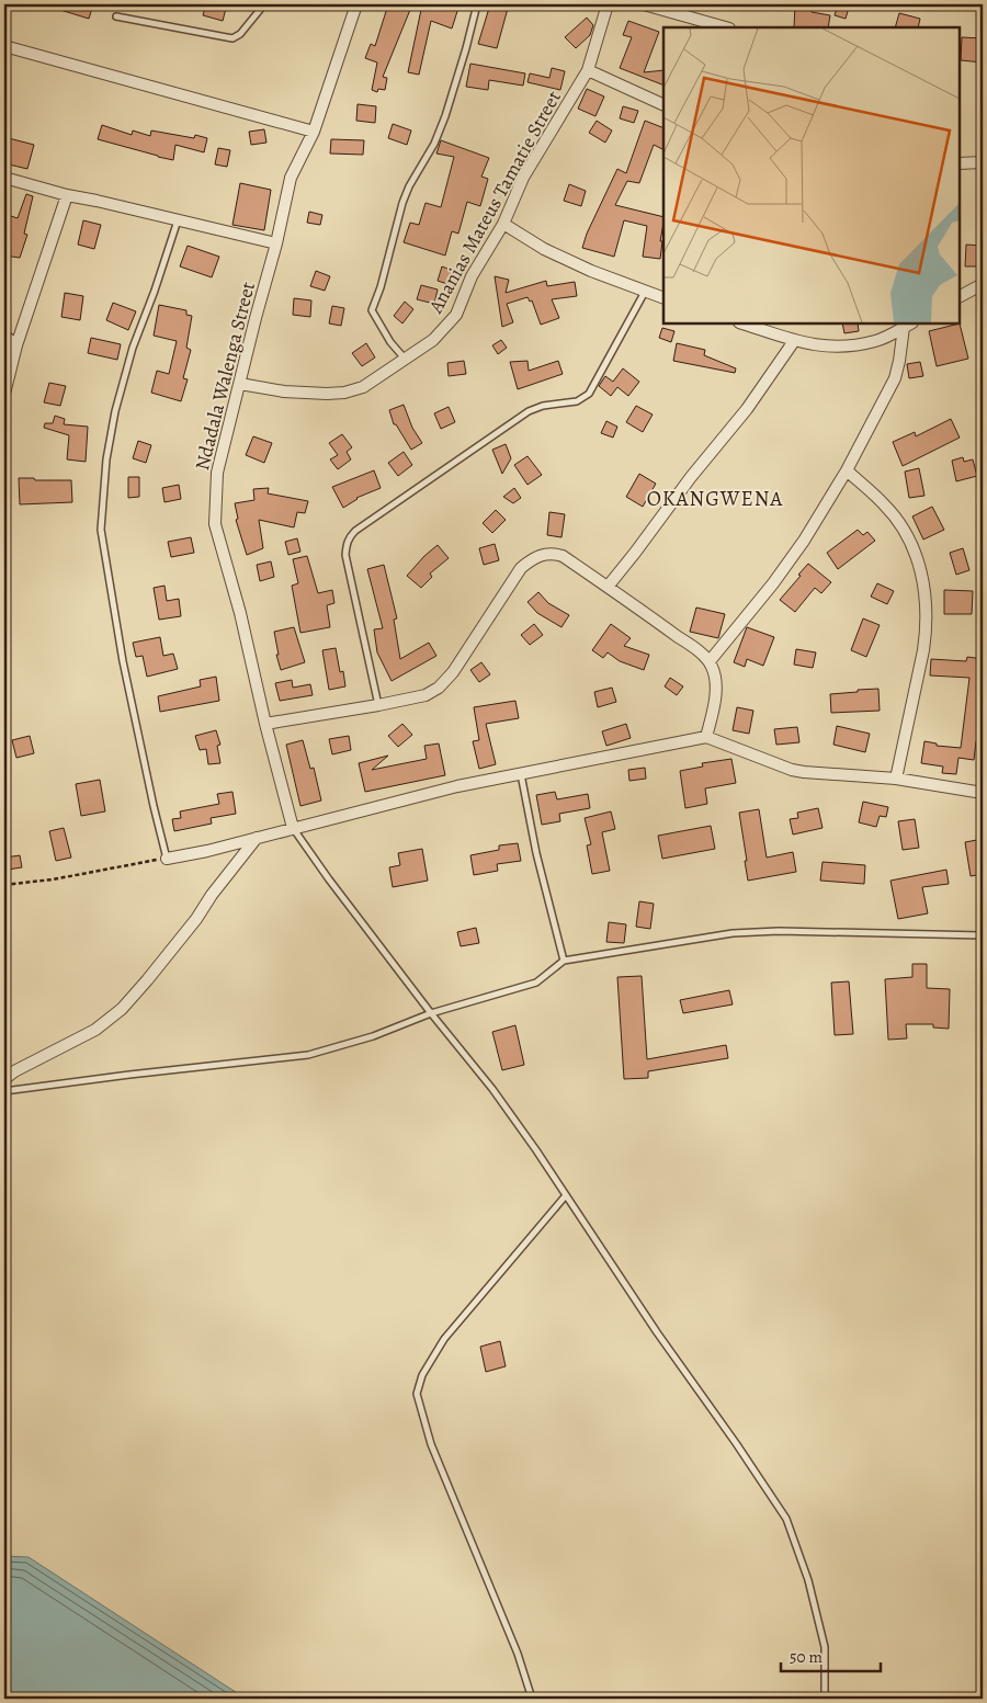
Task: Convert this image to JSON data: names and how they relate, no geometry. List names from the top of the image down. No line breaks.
{"streets":{"street":["Ananias Mateus Tamatie Street","Ndadala Walenga Street"]},"crossings":[["Ananias Mateus Tamatie Street","Ndadala Walenga Street"]],"districts":["OKANGWENA"],"scale_bar":"50 m"}
